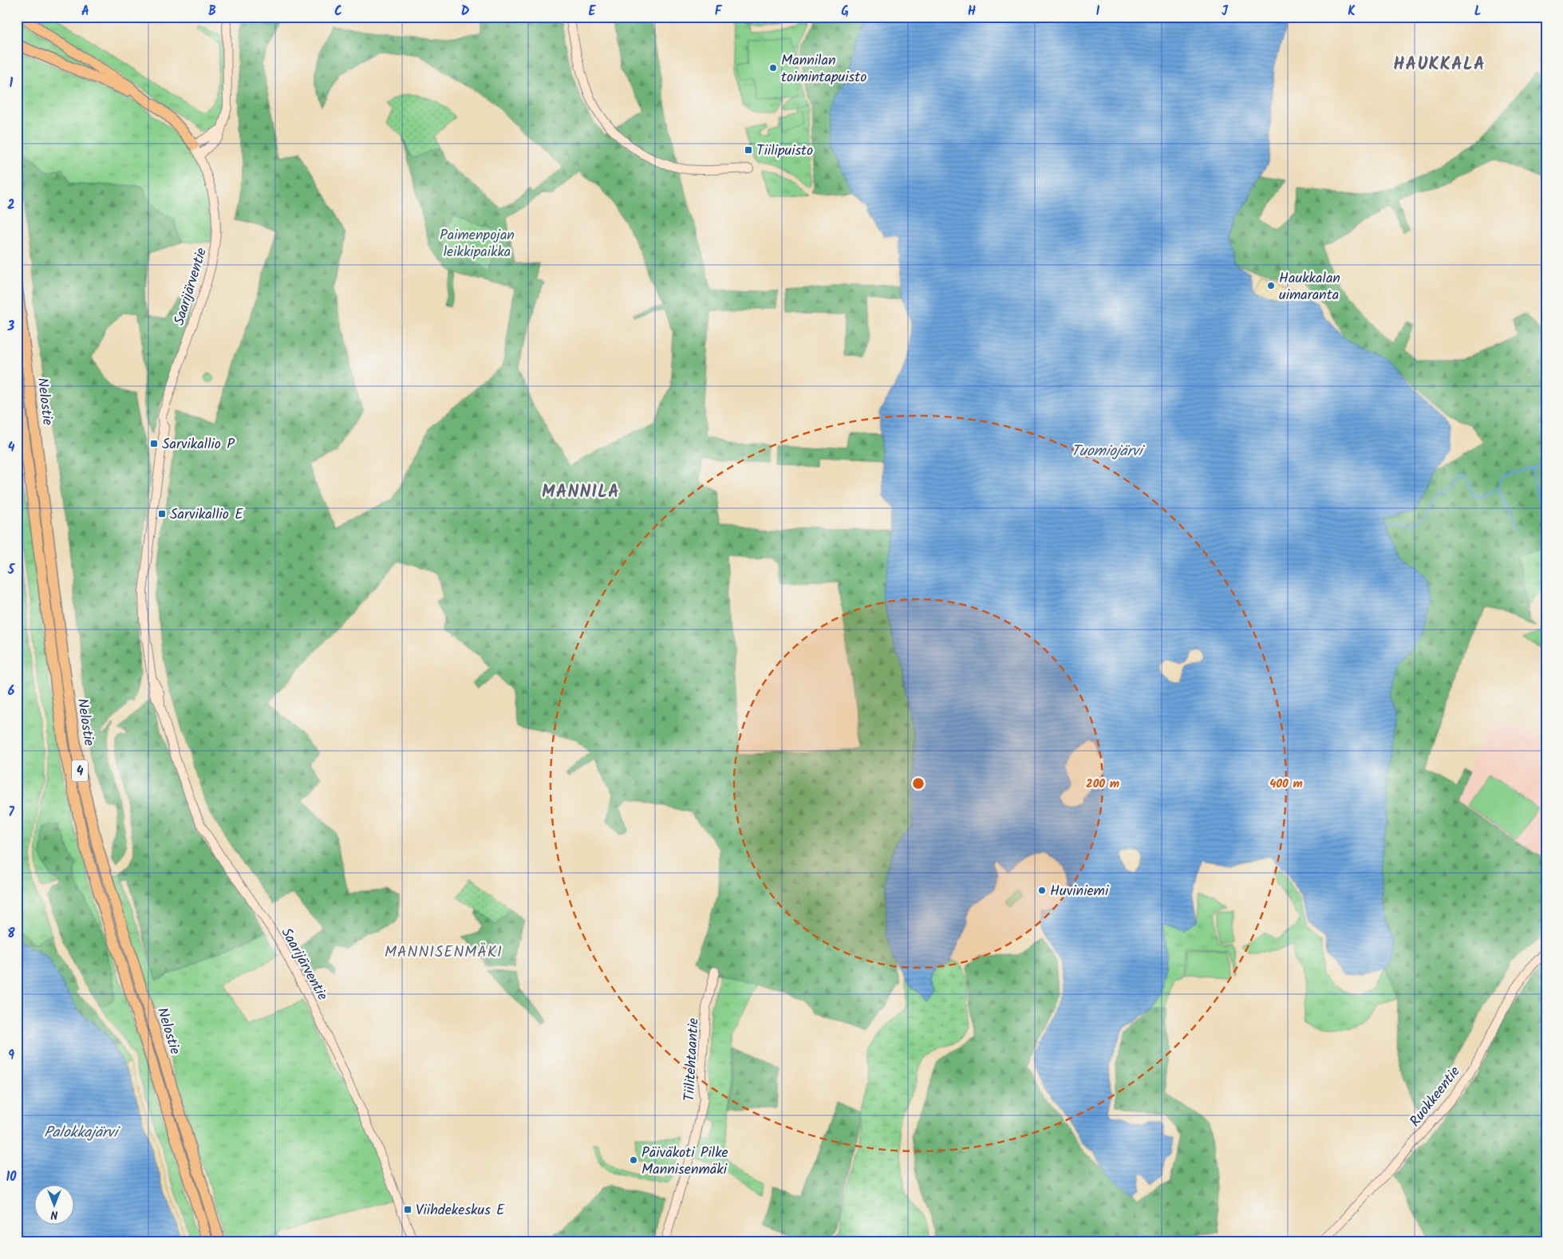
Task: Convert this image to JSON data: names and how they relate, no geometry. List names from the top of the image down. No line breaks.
{"streets":{"highway":["Nelostie","4"],"main road":["Saarijärventie","Tiilitehtaantie","Ruokkeentie"]},"districts":["HAUKKALA","MANNILA","MANNISENMÄKI"],"water":["Tuomiojärvi","Palokkajärvi"],"parks":["Paimenpojan leikkipaikka"],"places":{"other":["Mannilan toimintapuisto","Haukkalan uimaranta","Huviniemi","Päiväkoti Pilke Mannisenmäki"],"transit":["Tiilipuisto","Sarvikallio P","Sarvikallio E","Viihdekeskus E"]},"north":"bottom","grid":{"columns":["A","B","C","D","E","F","G","H","I","J","K","L"],"rows":["1","2","3","4","5","6","7","8","9","10"]},"rings":["200 m","400 m"]}
